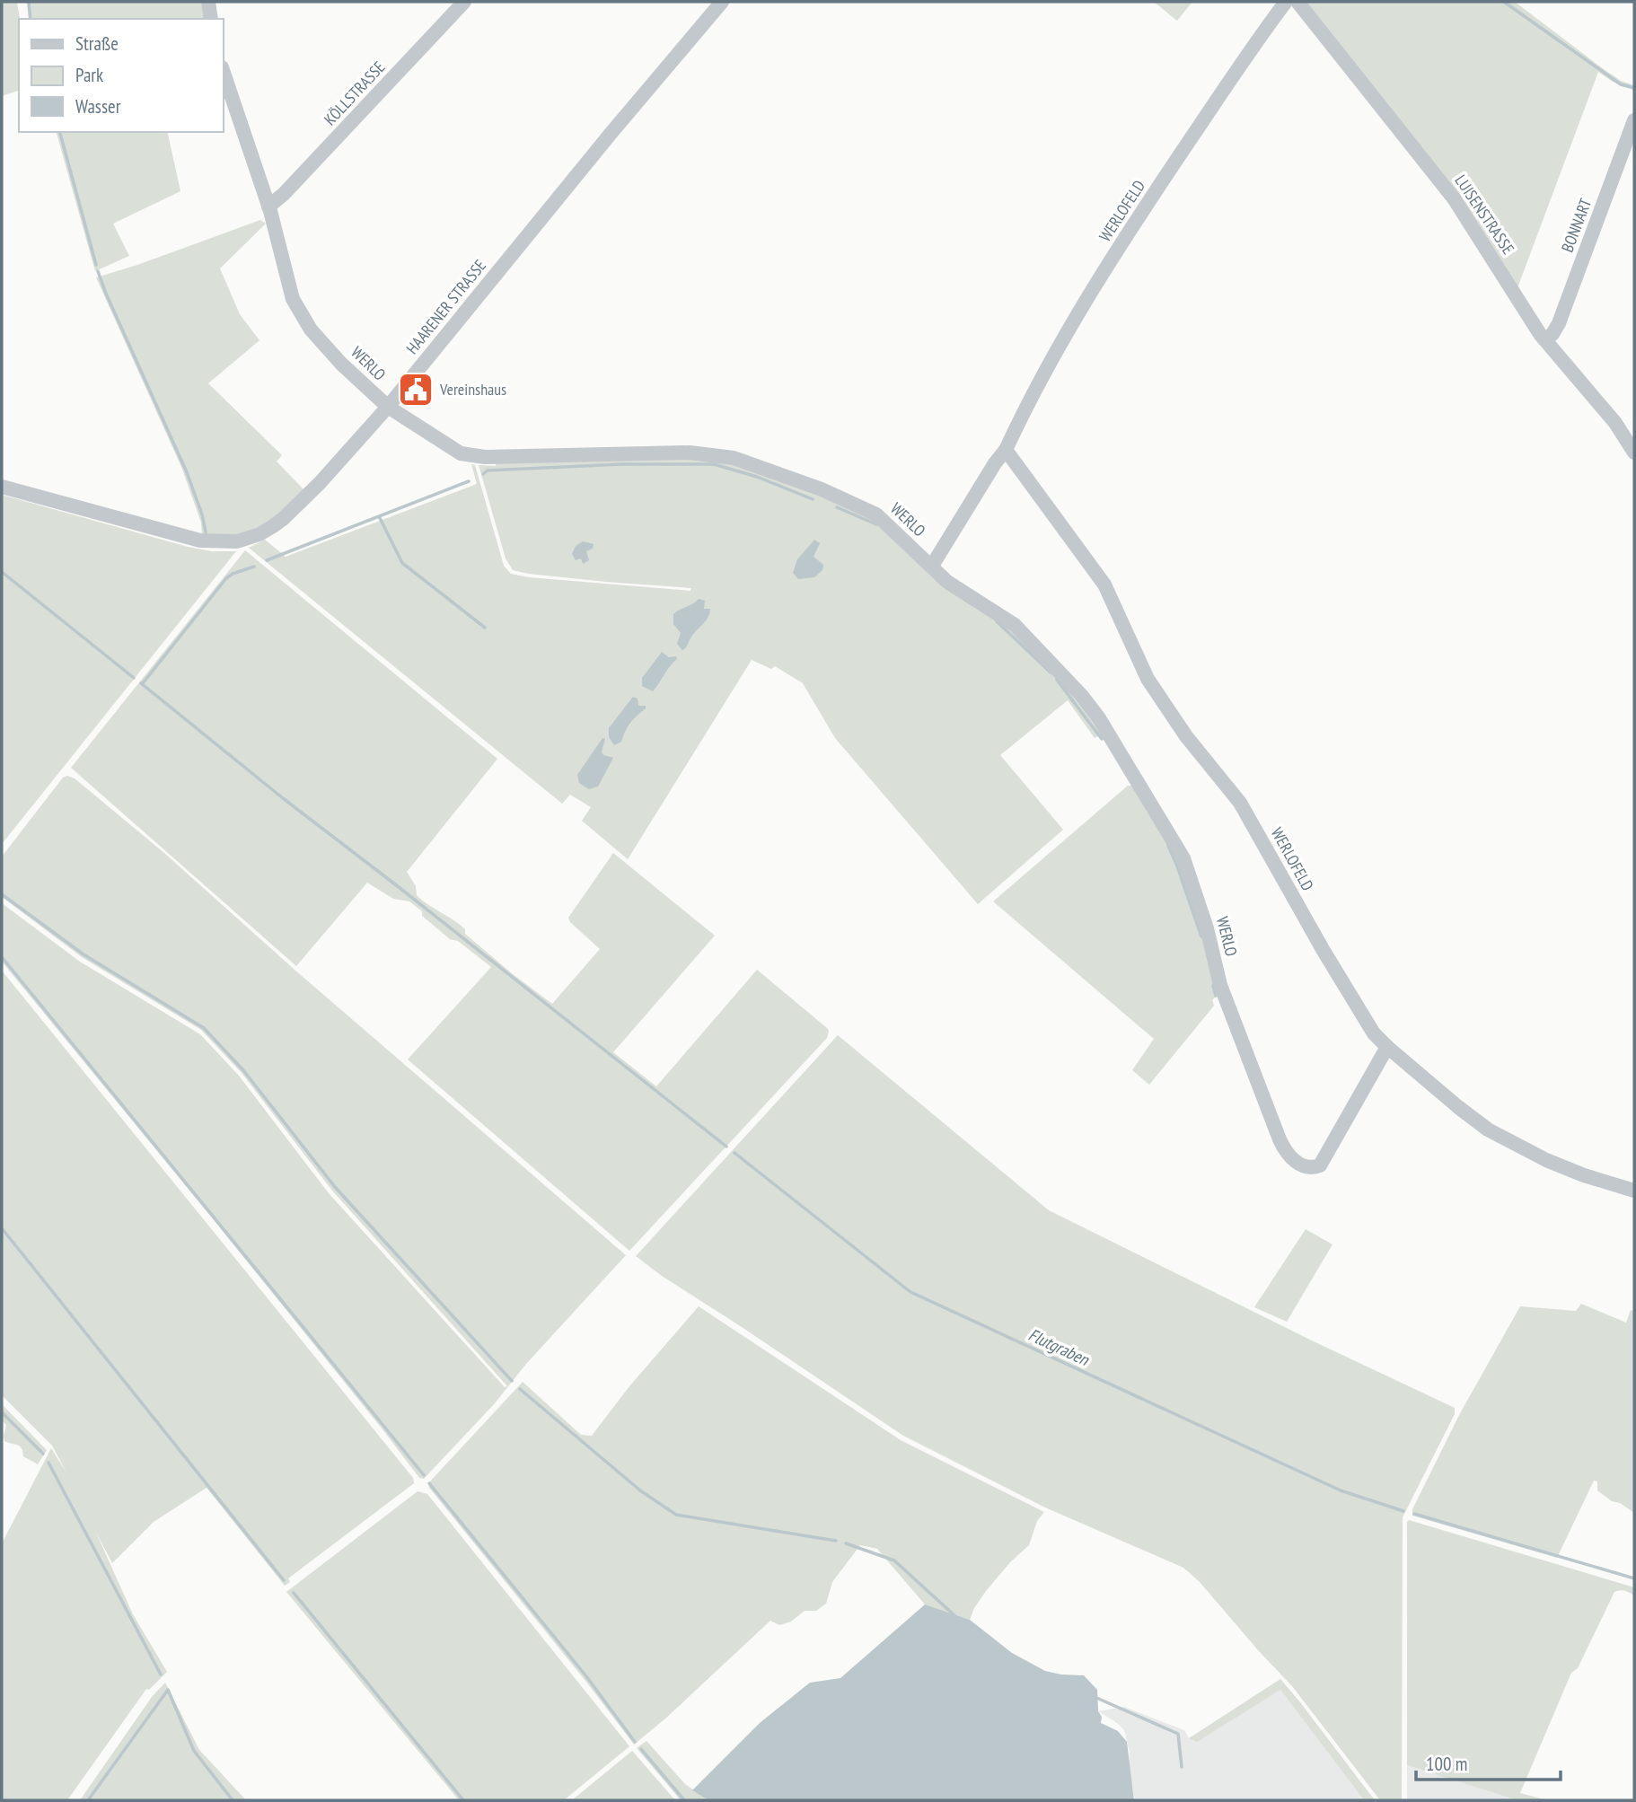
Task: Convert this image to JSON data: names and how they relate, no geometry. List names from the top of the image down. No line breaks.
{"streets":{"street":["KÖLLSTRASSE","WERLOFELD","LUISENSTRASSE","BONNART","HAARENER STRASSE","WERLO"]},"crossings":[["KÖLLSTRASSE","WERLO"],["WERLOFELD","WERLO"],["LUISENSTRASSE","BONNART"],["HAARENER STRASSE","WERLO"]],"water":["Flutgraben"],"places":{"public building":["Vereinshaus"]},"legend":["Straße","Park","Wasser"],"scale_bar":"100 m"}
